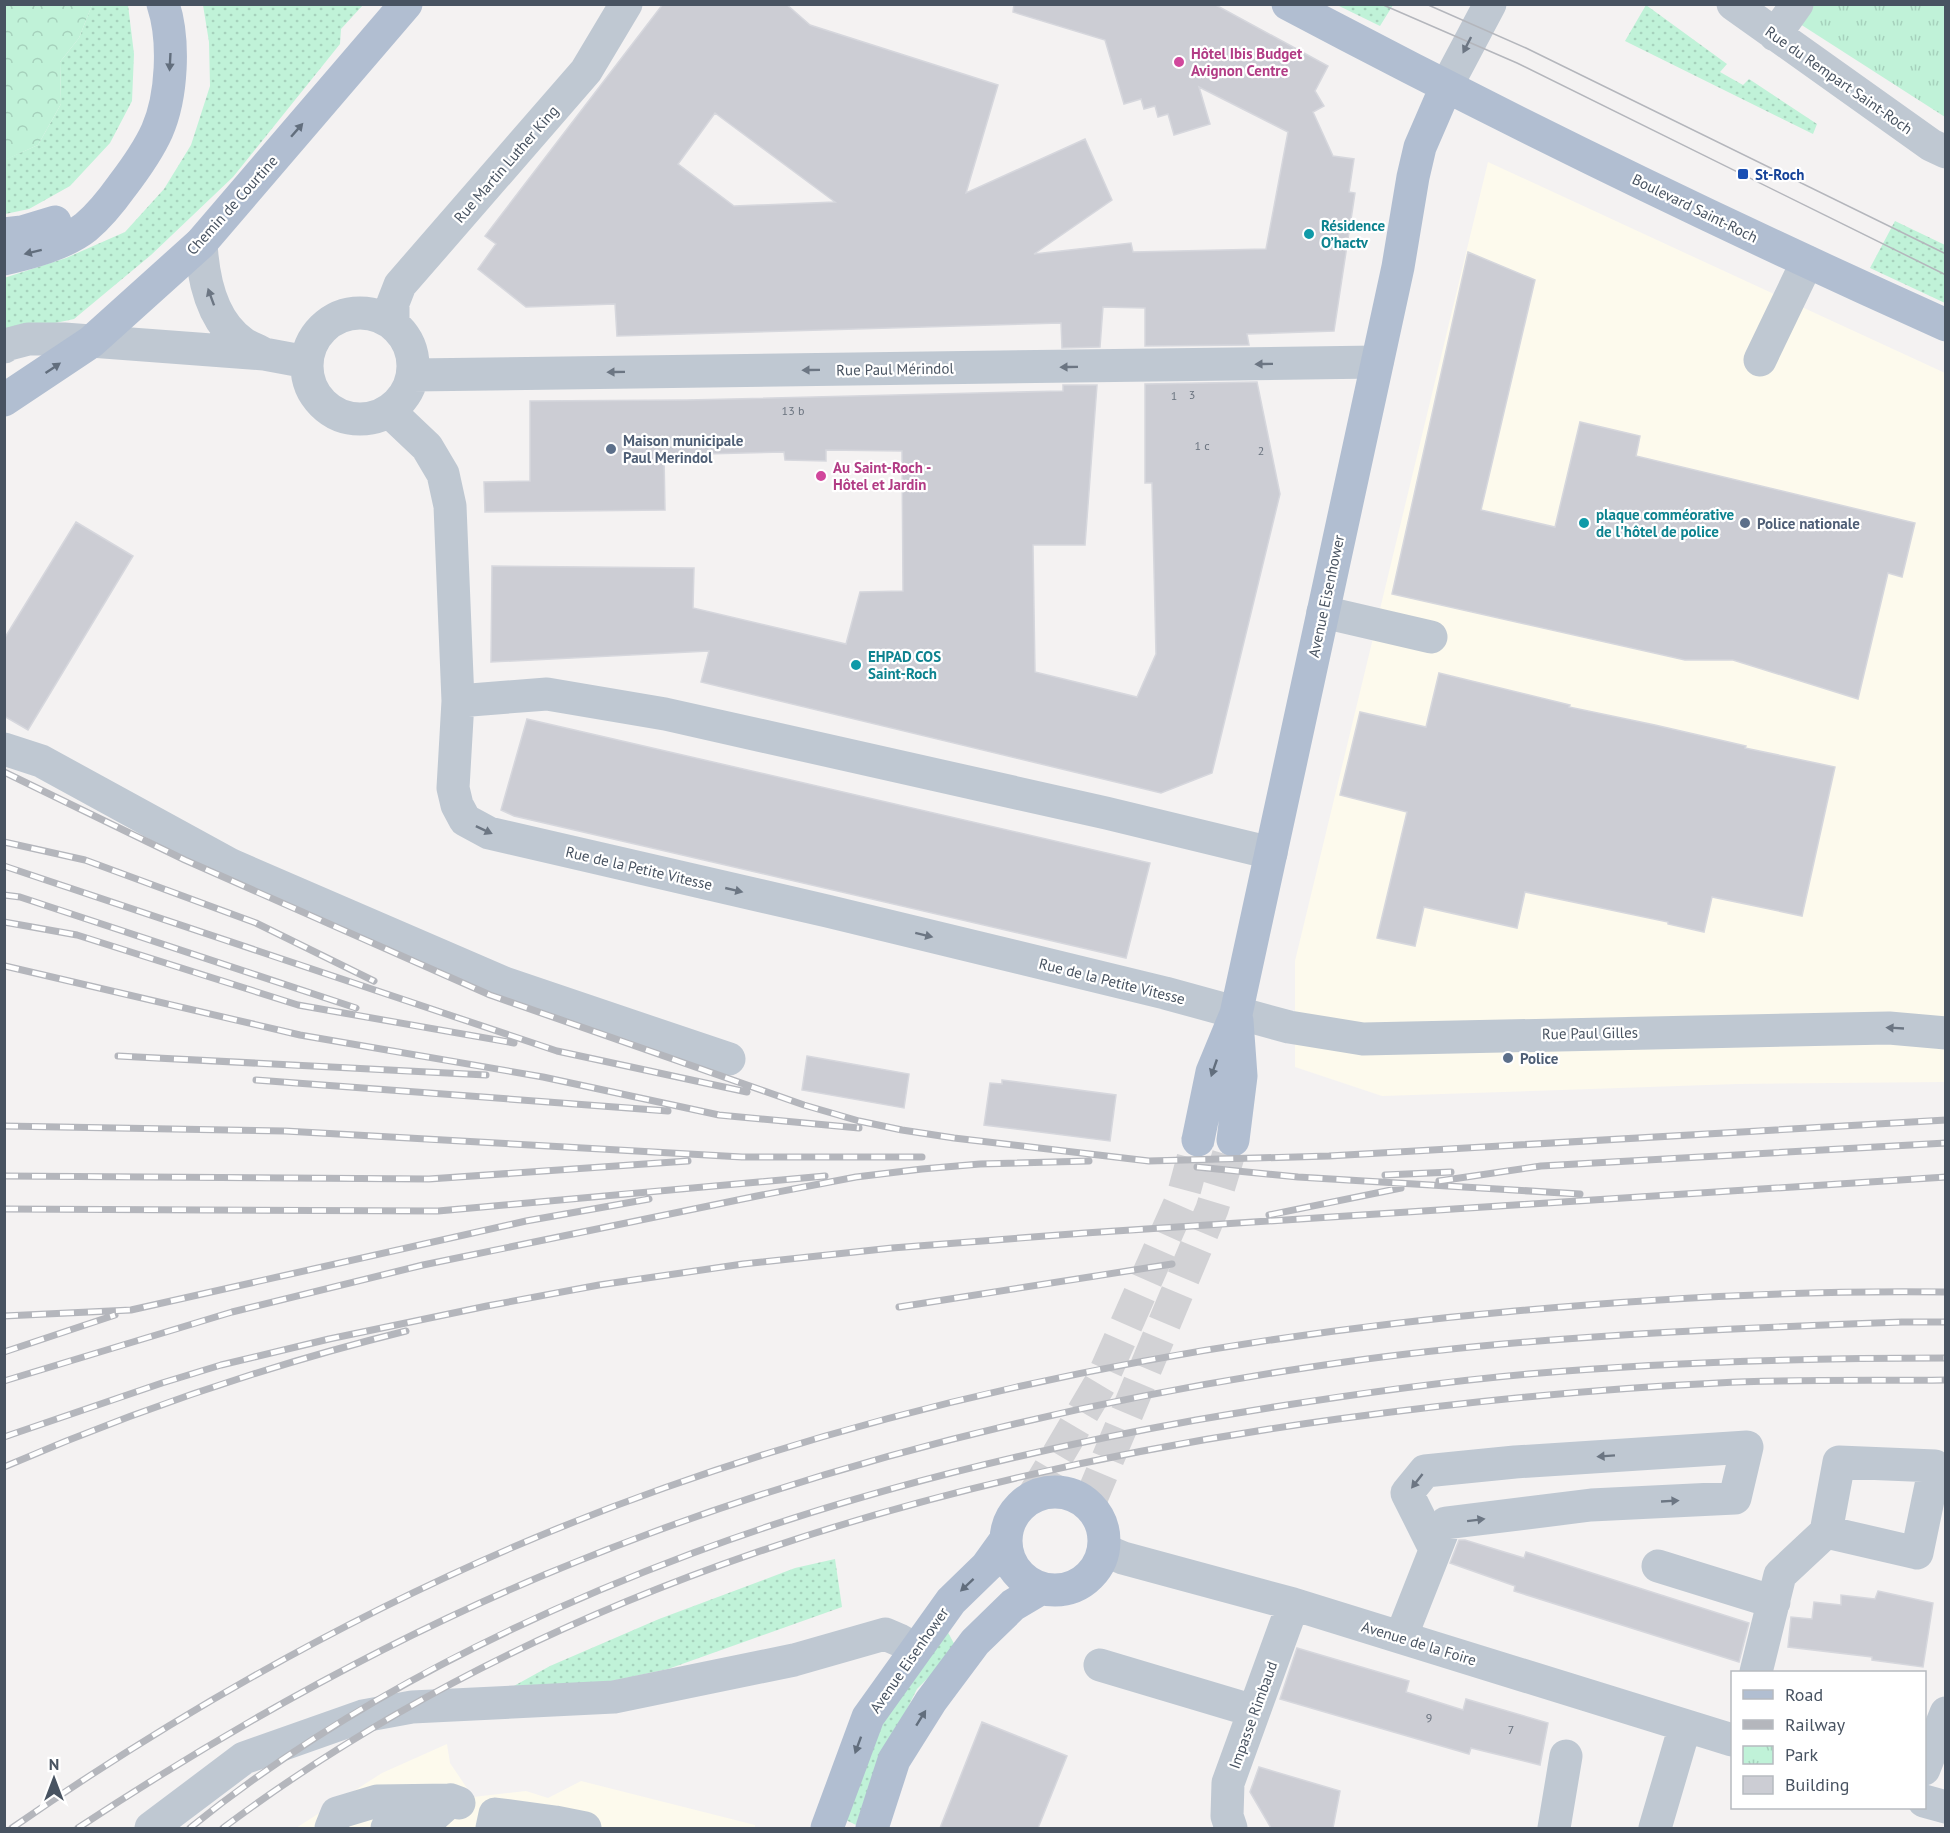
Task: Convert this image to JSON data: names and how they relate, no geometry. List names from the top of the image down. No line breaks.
{"streets":{"main road":["Chemin de Courtine","Boulevard Saint-Roch","Avenue Eisenhower"],"street":["Rue du Rempart Saint-Roch","Rue Martin Luther King","Rue Paul Mérindol","Rue de la Petite Vitesse","Rue Paul Gilles","Avenue de la Foire","Impasse Rimbaud"]},"crossings":[["Rue Martin Luther King","Rue Paul Mérindol"],["Rue Martin Luther King","Rue de la Petite Vitesse"],["Boulevard Saint-Roch","Avenue Eisenhower"],["Rue Paul Mérindol","Avenue Eisenhower"],["Rue Paul Mérindol","Rue de la Petite Vitesse"],["Avenue Eisenhower","Rue de la Petite Vitesse"],["Avenue Eisenhower","Rue Paul Gilles"],["Avenue Eisenhower","Avenue de la Foire"],["Rue de la Petite Vitesse","Rue Paul Gilles"],["Avenue de la Foire","Impasse Rimbaud"]],"one_way":["Chemin de Courtine","Rue Paul Mérindol","Rue Paul Gilles"],"places":{"other":["Hôtel Ibis Budget Avignon Centre","Résidence O’hactv","Maison municipale Paul Merindol","Au Saint-Roch - Hôtel et Jardin","plaque comméorative de l'hôtel de police","Police nationale","EHPAD COS Saint-Roch","Police"],"transit":["St-Roch"]},"house_numbers":["3","1","13 b","1 c","2","9","7"],"legend":["Road","Railway","Park","Building"],"north":"top"}
